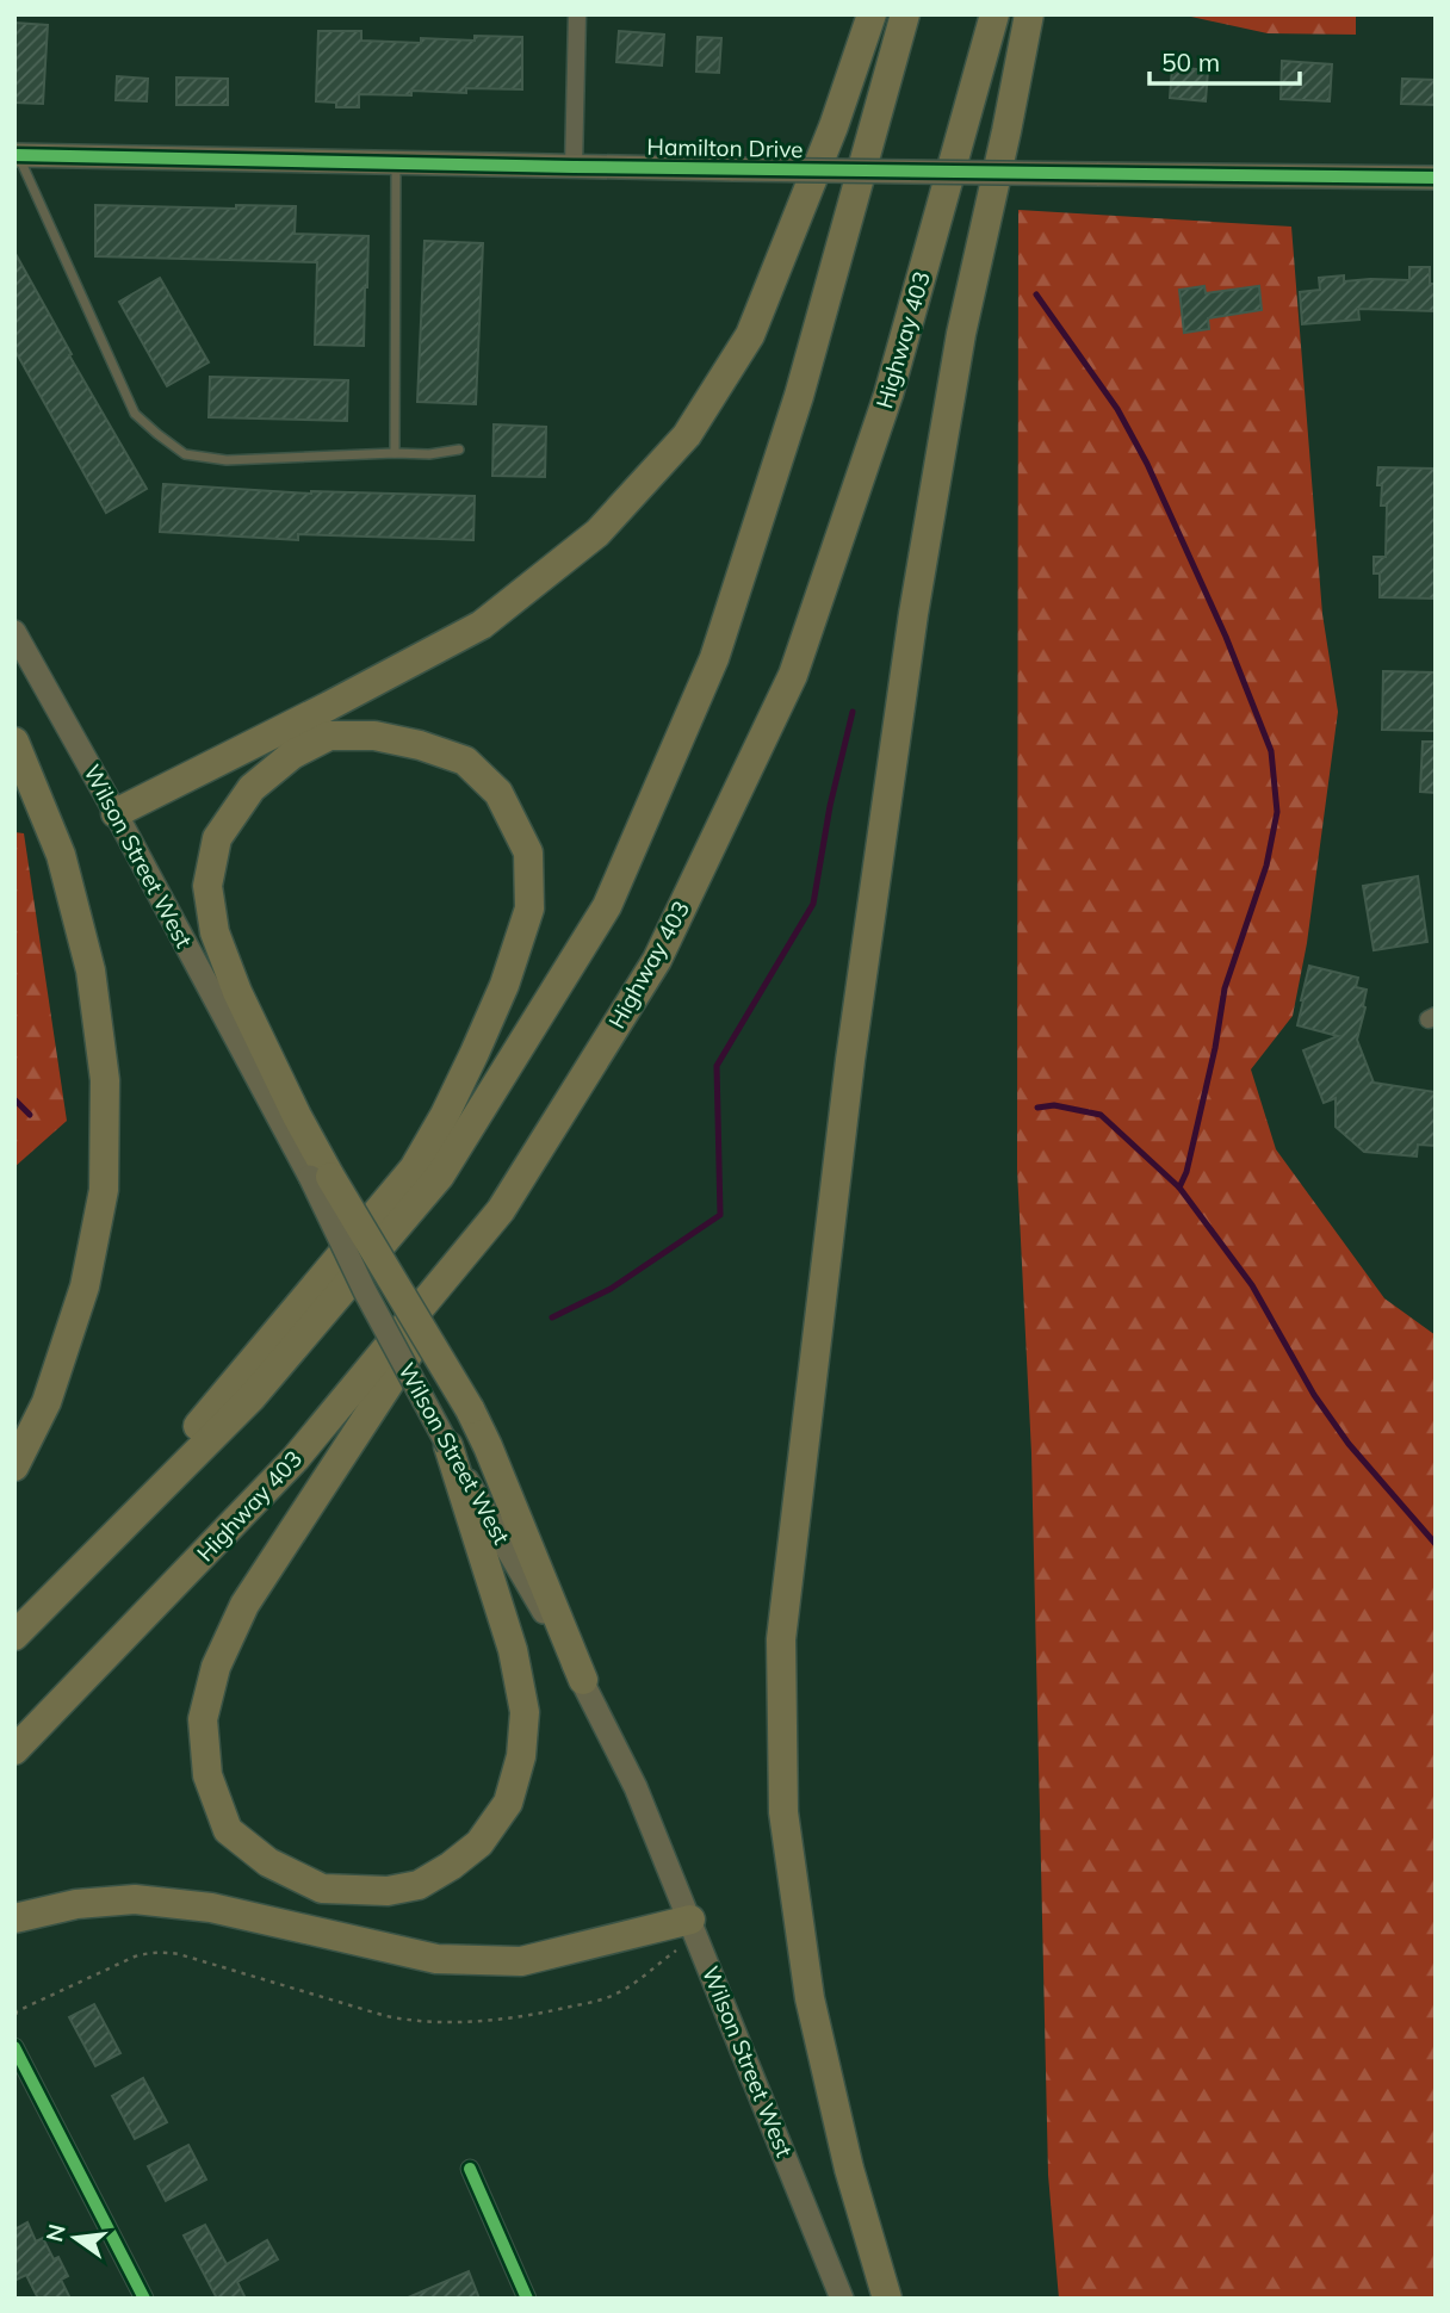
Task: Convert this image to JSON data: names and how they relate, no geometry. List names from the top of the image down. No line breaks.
{"streets":{"highway":["Highway 403"],"main road":["Hamilton Drive","Wilson Street West"]},"scale_bar":"50 m","north":"left"}
